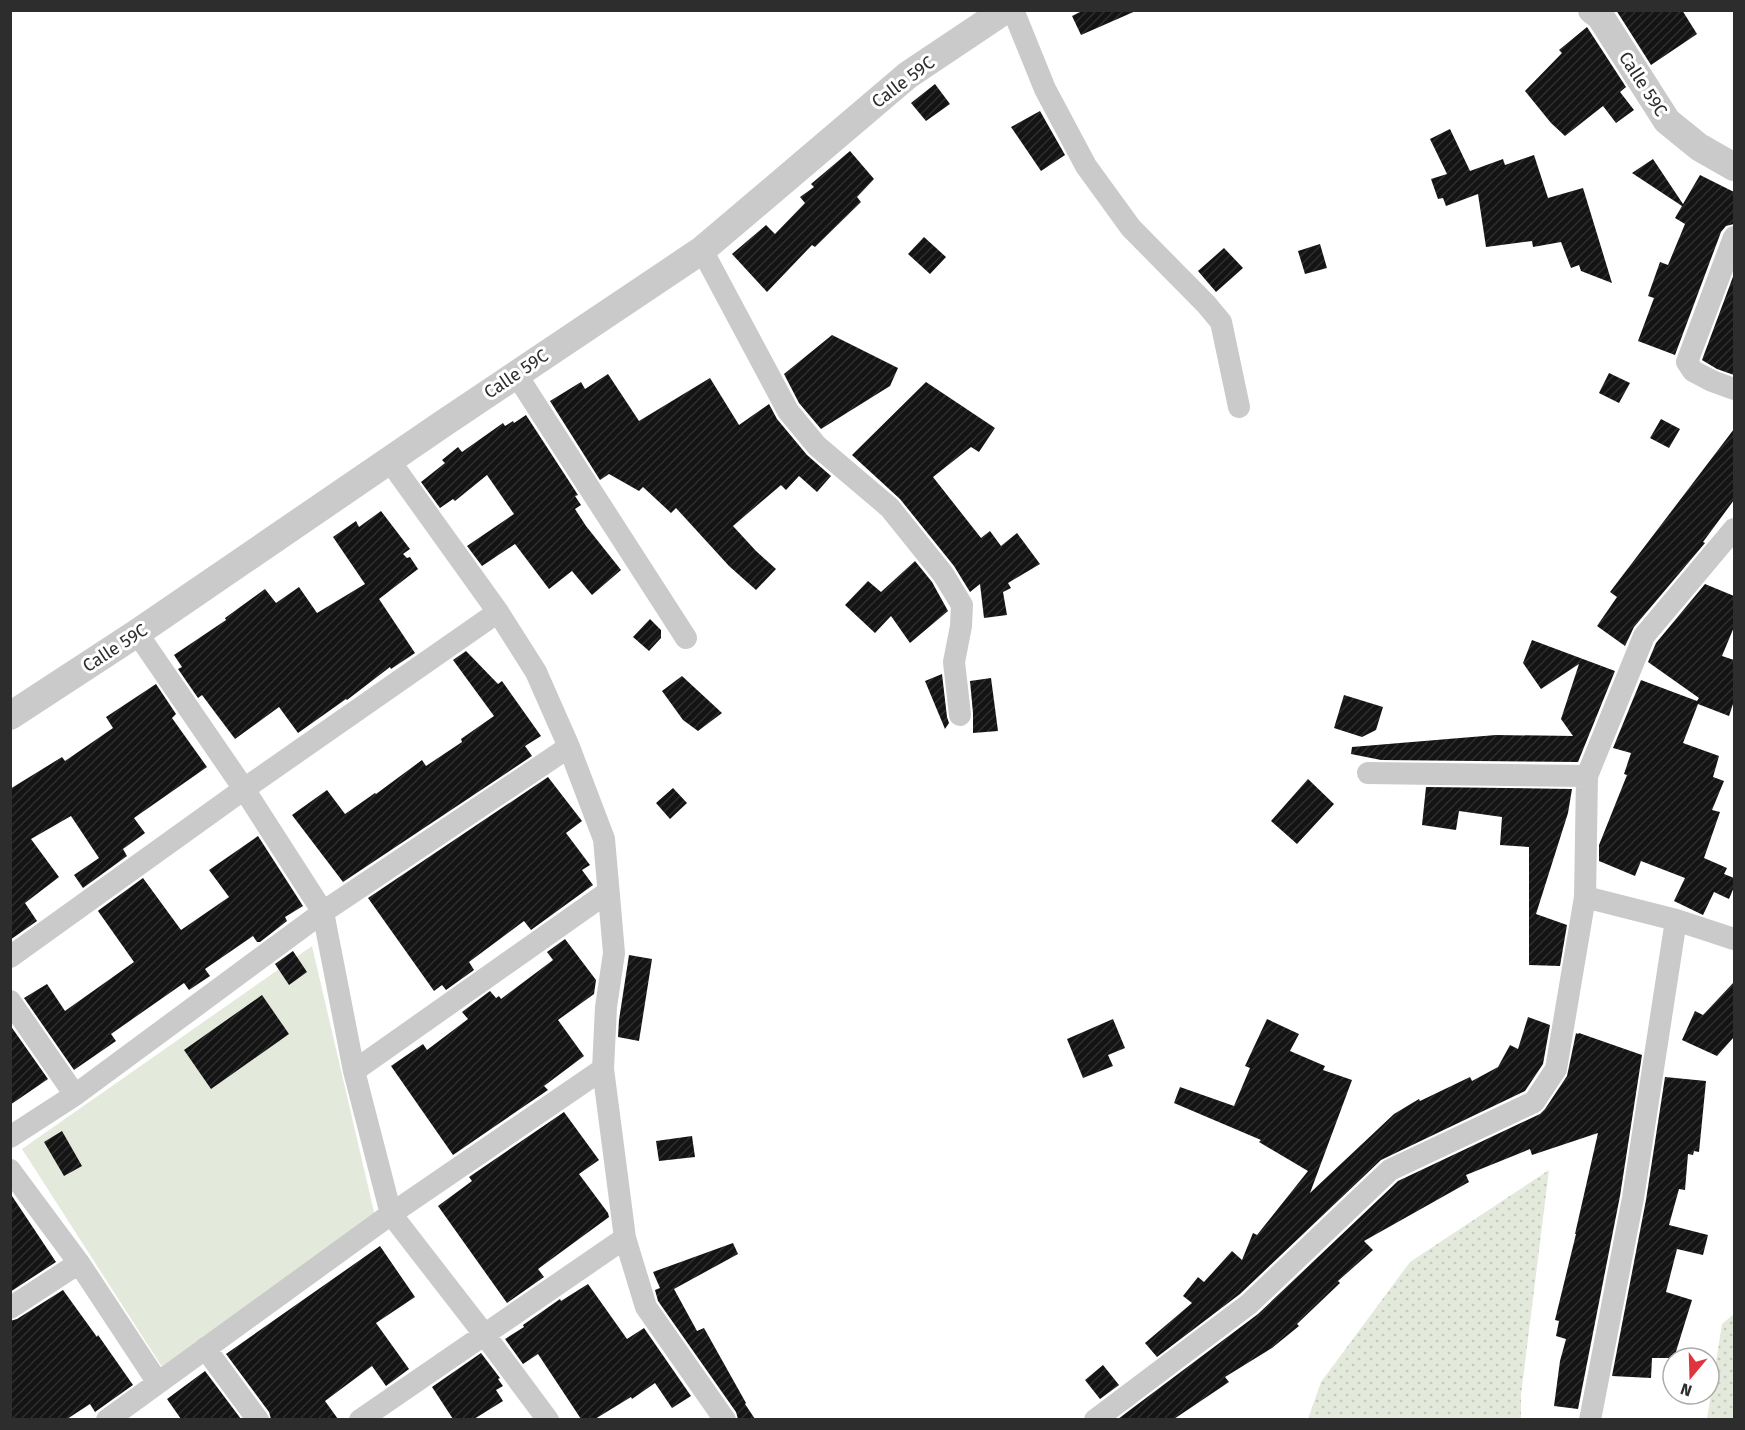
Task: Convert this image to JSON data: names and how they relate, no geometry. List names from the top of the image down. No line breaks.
{"streets":{"street":["Calle 59C"]},"north":"bottom"}
